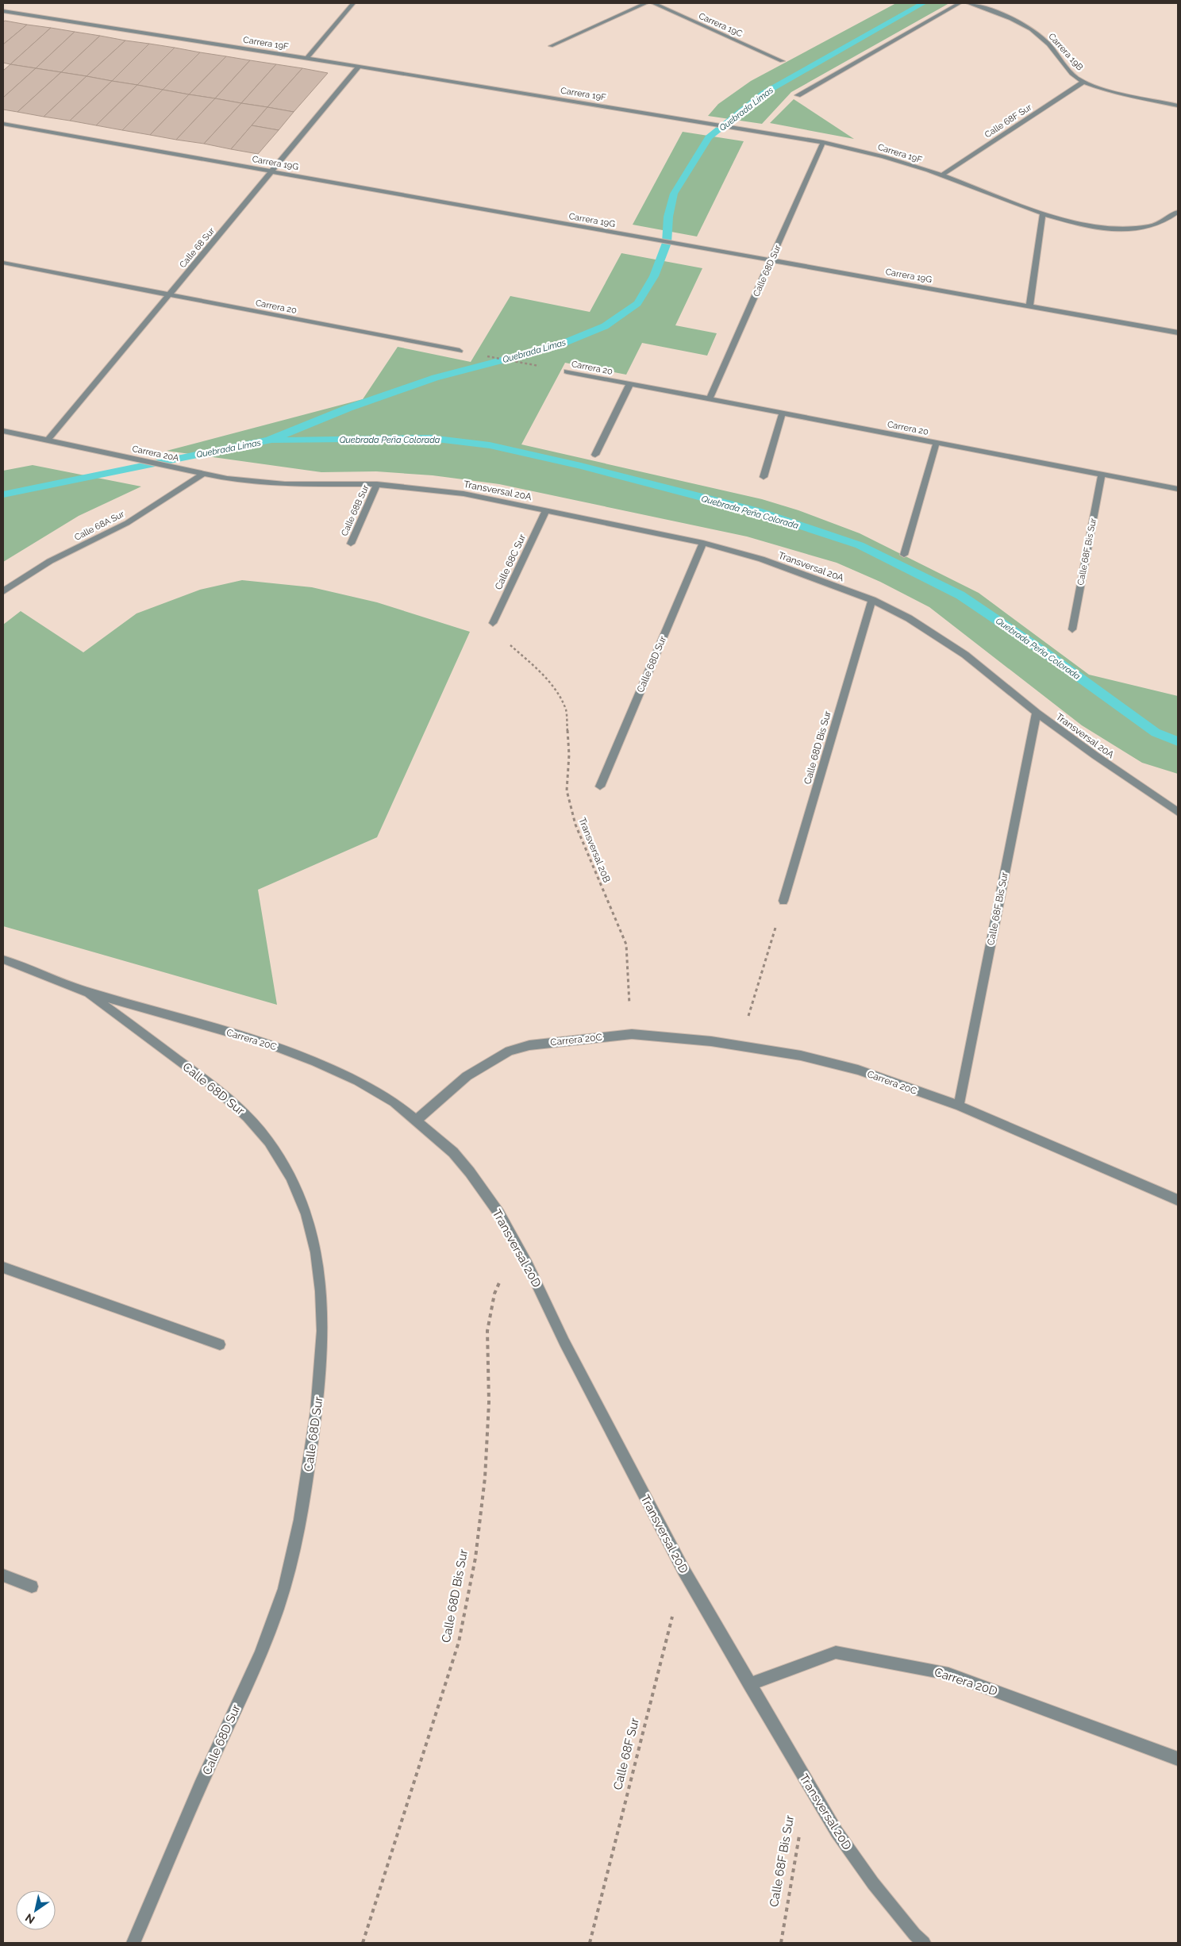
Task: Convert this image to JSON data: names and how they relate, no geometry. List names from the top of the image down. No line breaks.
{"streets":{"street":["Carrera 19C","Carrera 19F","Carrera 19B","Calle 68F Sur","Carrera 19G","Calle 68 Sur","Calle 68D Sur","Carrera 20","Carrera 20A","Transversal 20A","Calle 68B Sur","Calle 68A Sur","Calle 68F Bis Sur","Calle 68C Sur","Calle 68D Bis Sur","Carrera 20C","Transversal 20D","Carrera 20D"],"path":["Transversal 20B"]},"crossings":[["Carrera 19F","Calle 68F Sur"],["Carrera 19F","Calle 68 Sur"],["Carrera 19F","Calle 68D Sur"],["Carrera 19B","Calle 68F Sur"],["Calle 68F Sur","Transversal 20D"],["Carrera 19G","Calle 68 Sur"],["Carrera 19G","Calle 68D Sur"],["Calle 68 Sur","Carrera 20"],["Calle 68 Sur","Carrera 20A"],["Calle 68D Sur","Carrera 20"],["Calle 68D Sur","Transversal 20A"],["Calle 68D Sur","Carrera 20C"],["Carrera 20","Calle 68F Bis Sur"],["Carrera 20A","Transversal 20A"],["Carrera 20A","Calle 68B Sur"],["Carrera 20A","Calle 68A Sur"],["Transversal 20A","Calle 68B Sur"],["Transversal 20A","Calle 68F Bis Sur"],["Transversal 20A","Calle 68C Sur"],["Transversal 20A","Calle 68D Bis Sur"],["Calle 68F Bis Sur","Carrera 20C"],["Calle 68F Bis Sur","Transversal 20D"],["Calle 68C Sur","Transversal 20B"],["Calle 68D Bis Sur","Transversal 20D"],["Transversal 20B","Carrera 20C"],["Carrera 20C","Transversal 20D"],["Transversal 20D","Carrera 20D"]],"water":["Quebrada Limas","Quebrada Peña Colorada"],"north":"bottom left"}
